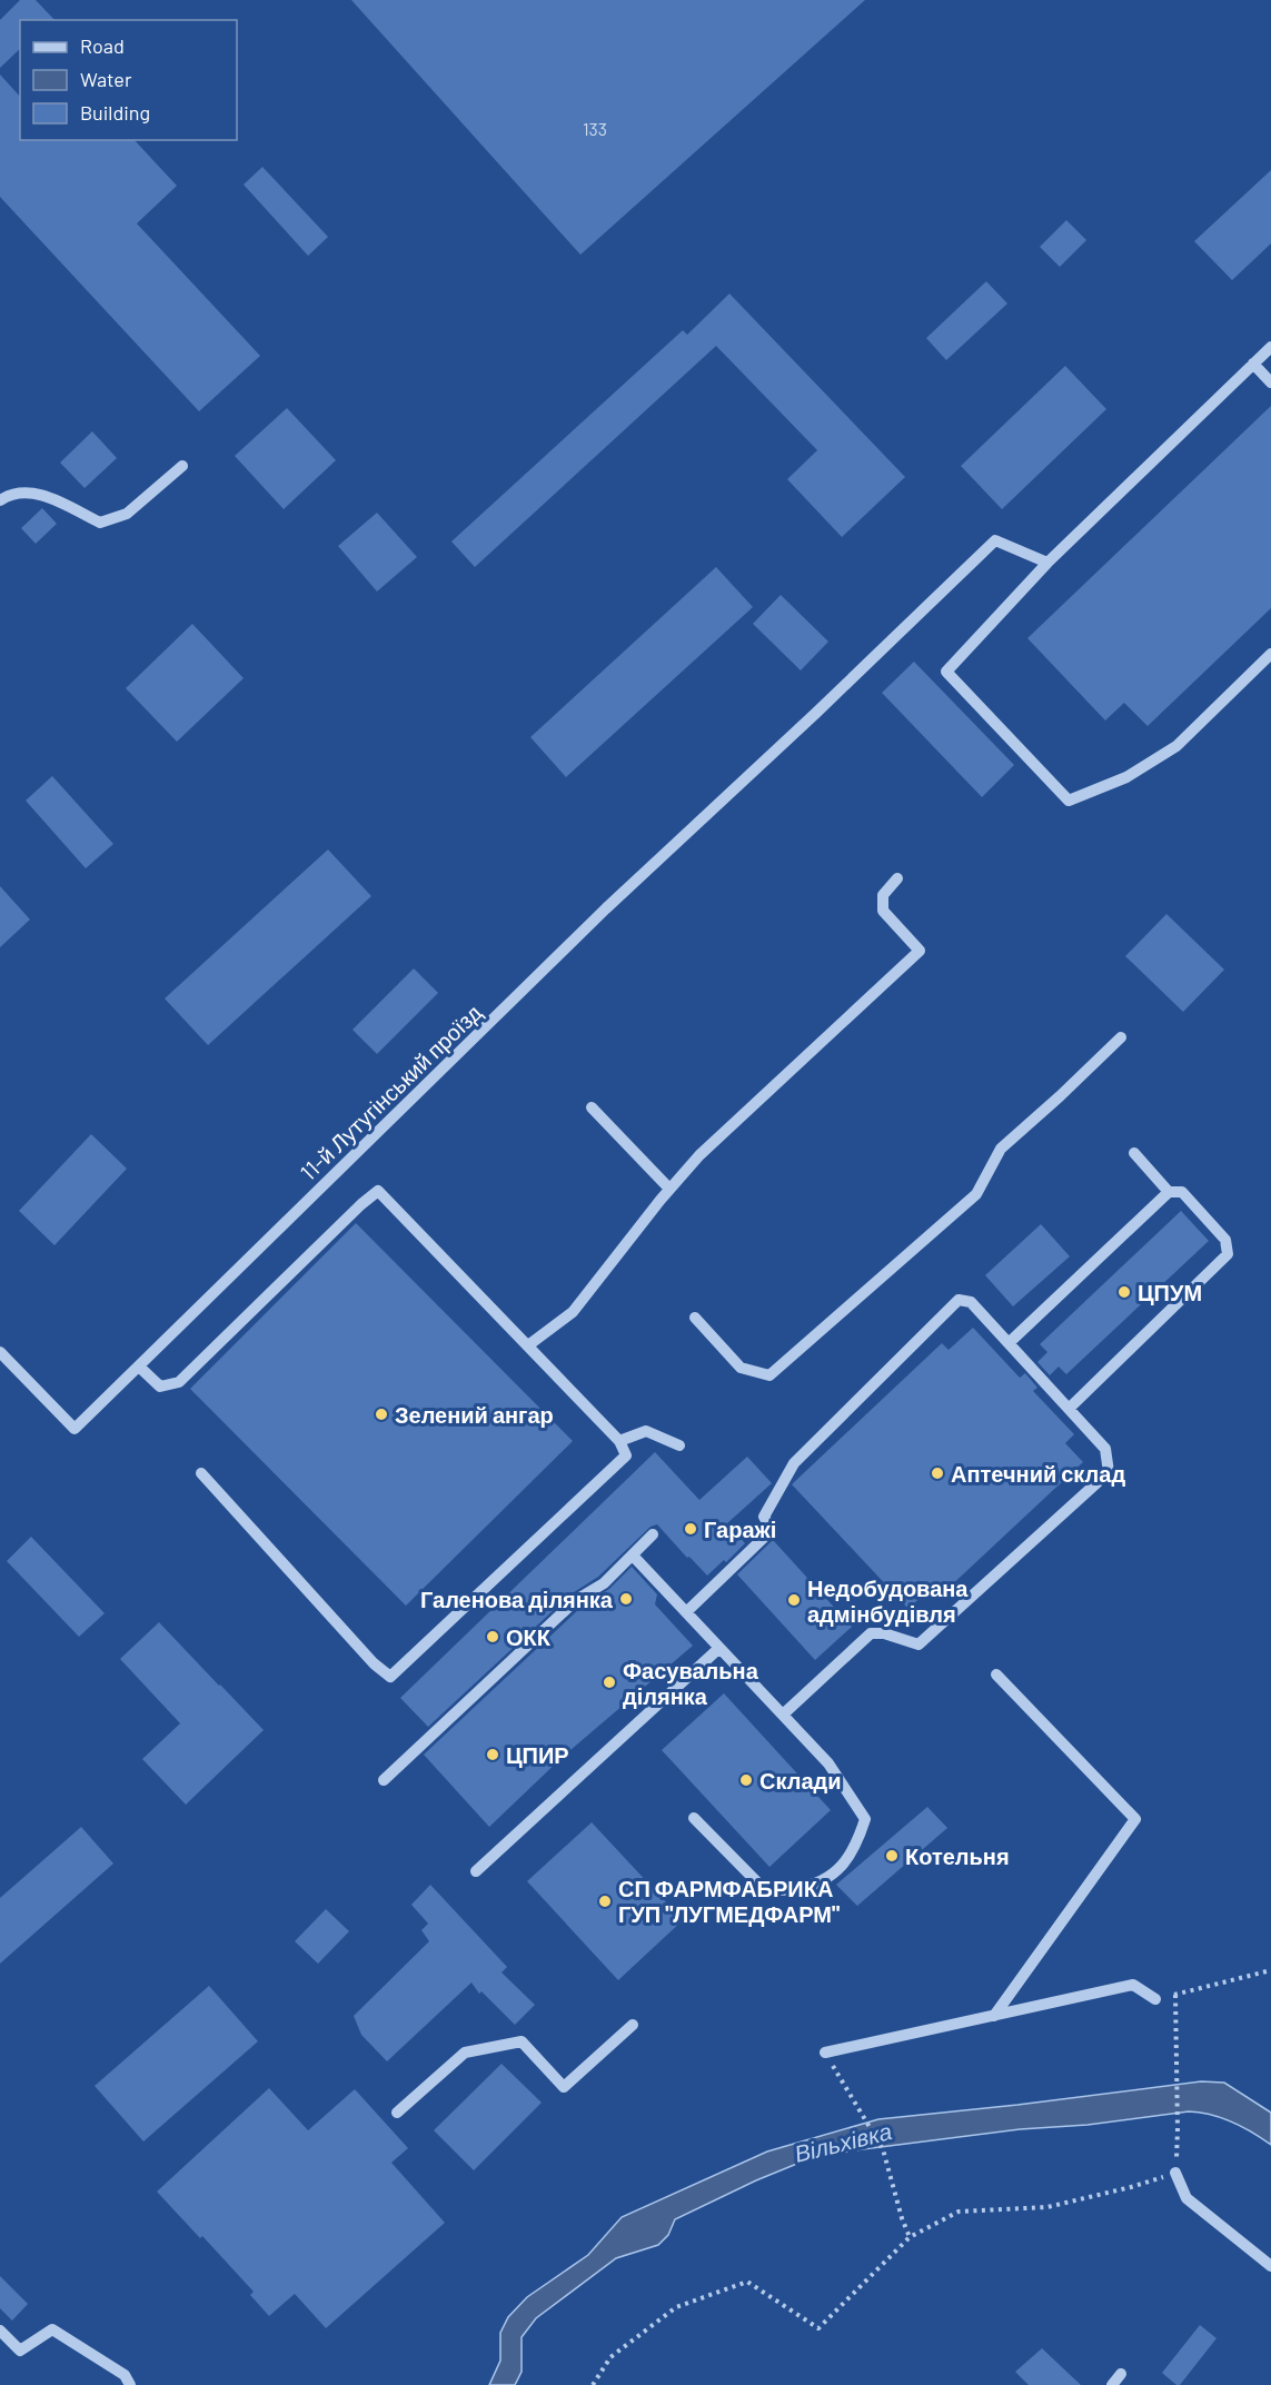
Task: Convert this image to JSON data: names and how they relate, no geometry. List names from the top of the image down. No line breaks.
{"streets":{"street":["11-й Лутугінський проїзд"]},"water":["Вільхівка"],"places":["ЦПУМ","Зелений ангар","Аптечний склад","Гаражі","Галенова ділянка","Недобудована адмінбудівля","ОКК","Фасувальна ділянка","ЦПИР","Склади","Котельня","СП ФАРМФАБРИКА ГУП \"ЛУГМЕДФАРМ\""],"house_numbers":["133"],"legend":["Road","Water","Building"]}
